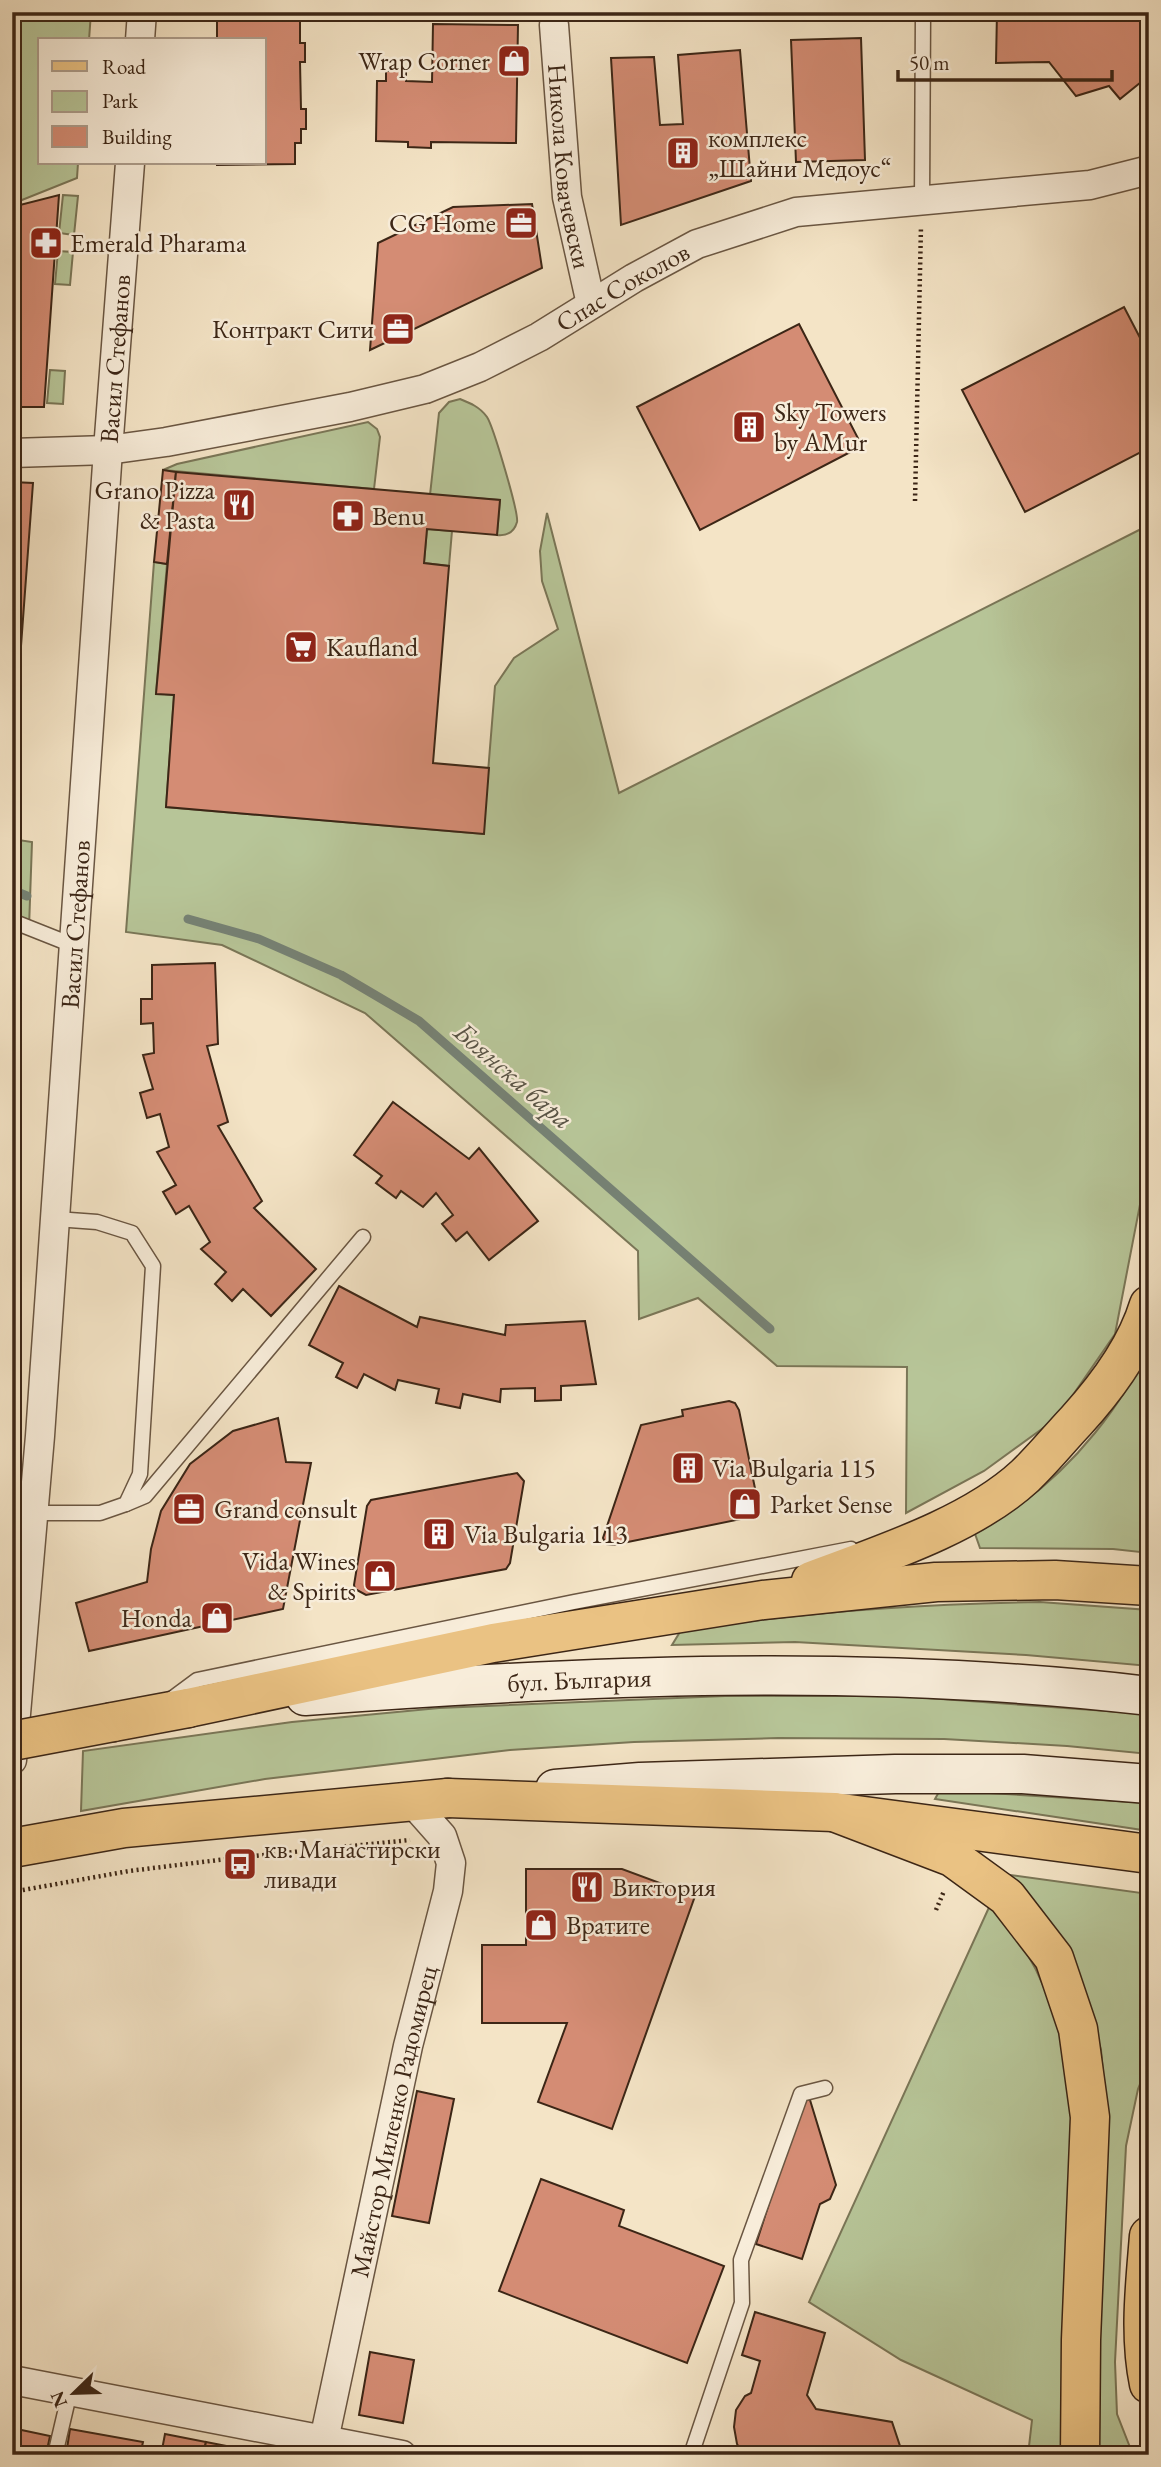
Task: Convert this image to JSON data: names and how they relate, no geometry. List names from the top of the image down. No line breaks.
{"streets":{"main road":["бул. България"],"street":["Никола Ковачевски","Спас Соколов","Васил Стефанов","Майстор Миленко Радомирец"]},"crossings":[["Никола Ковачевски","Спас Соколов"],["Спас Соколов","Васил Стефанов"]],"water":["Боянска бара"],"places":{"shop":["Wrap Corner","Parket Sense","Vida Wines & Spirits","Honda","Вратите"],"building":["комплекс „Шайни Медоус“","Sky Towers by AMur","Via Bulgaria 115","Via Bulgaria 113"],"office":["CG Home","Контракт Сити","Grand consult"],"pharmacy":["Emerald Pharama","Benu"],"restaurant":["Grano Pizza & Pasta","Виктория"],"supermarket":["Kaufland"],"bus stop":["кв. Манастирски ливади"]},"legend":["Road","Park","Building"],"scale_bar":"50 m","north":"bottom left"}
